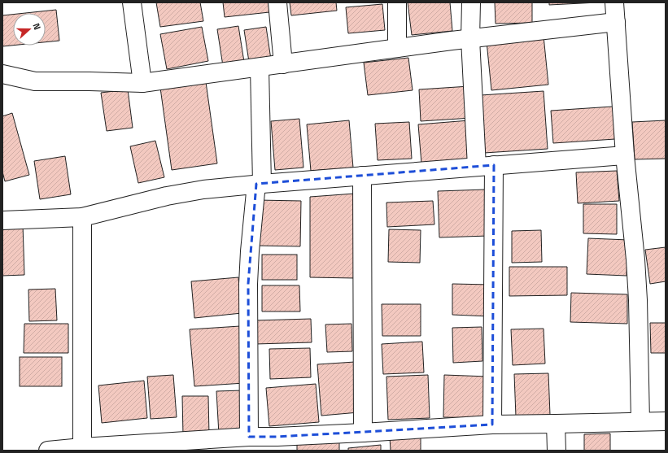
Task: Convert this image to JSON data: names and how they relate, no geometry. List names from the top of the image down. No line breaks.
{"north":"right"}
